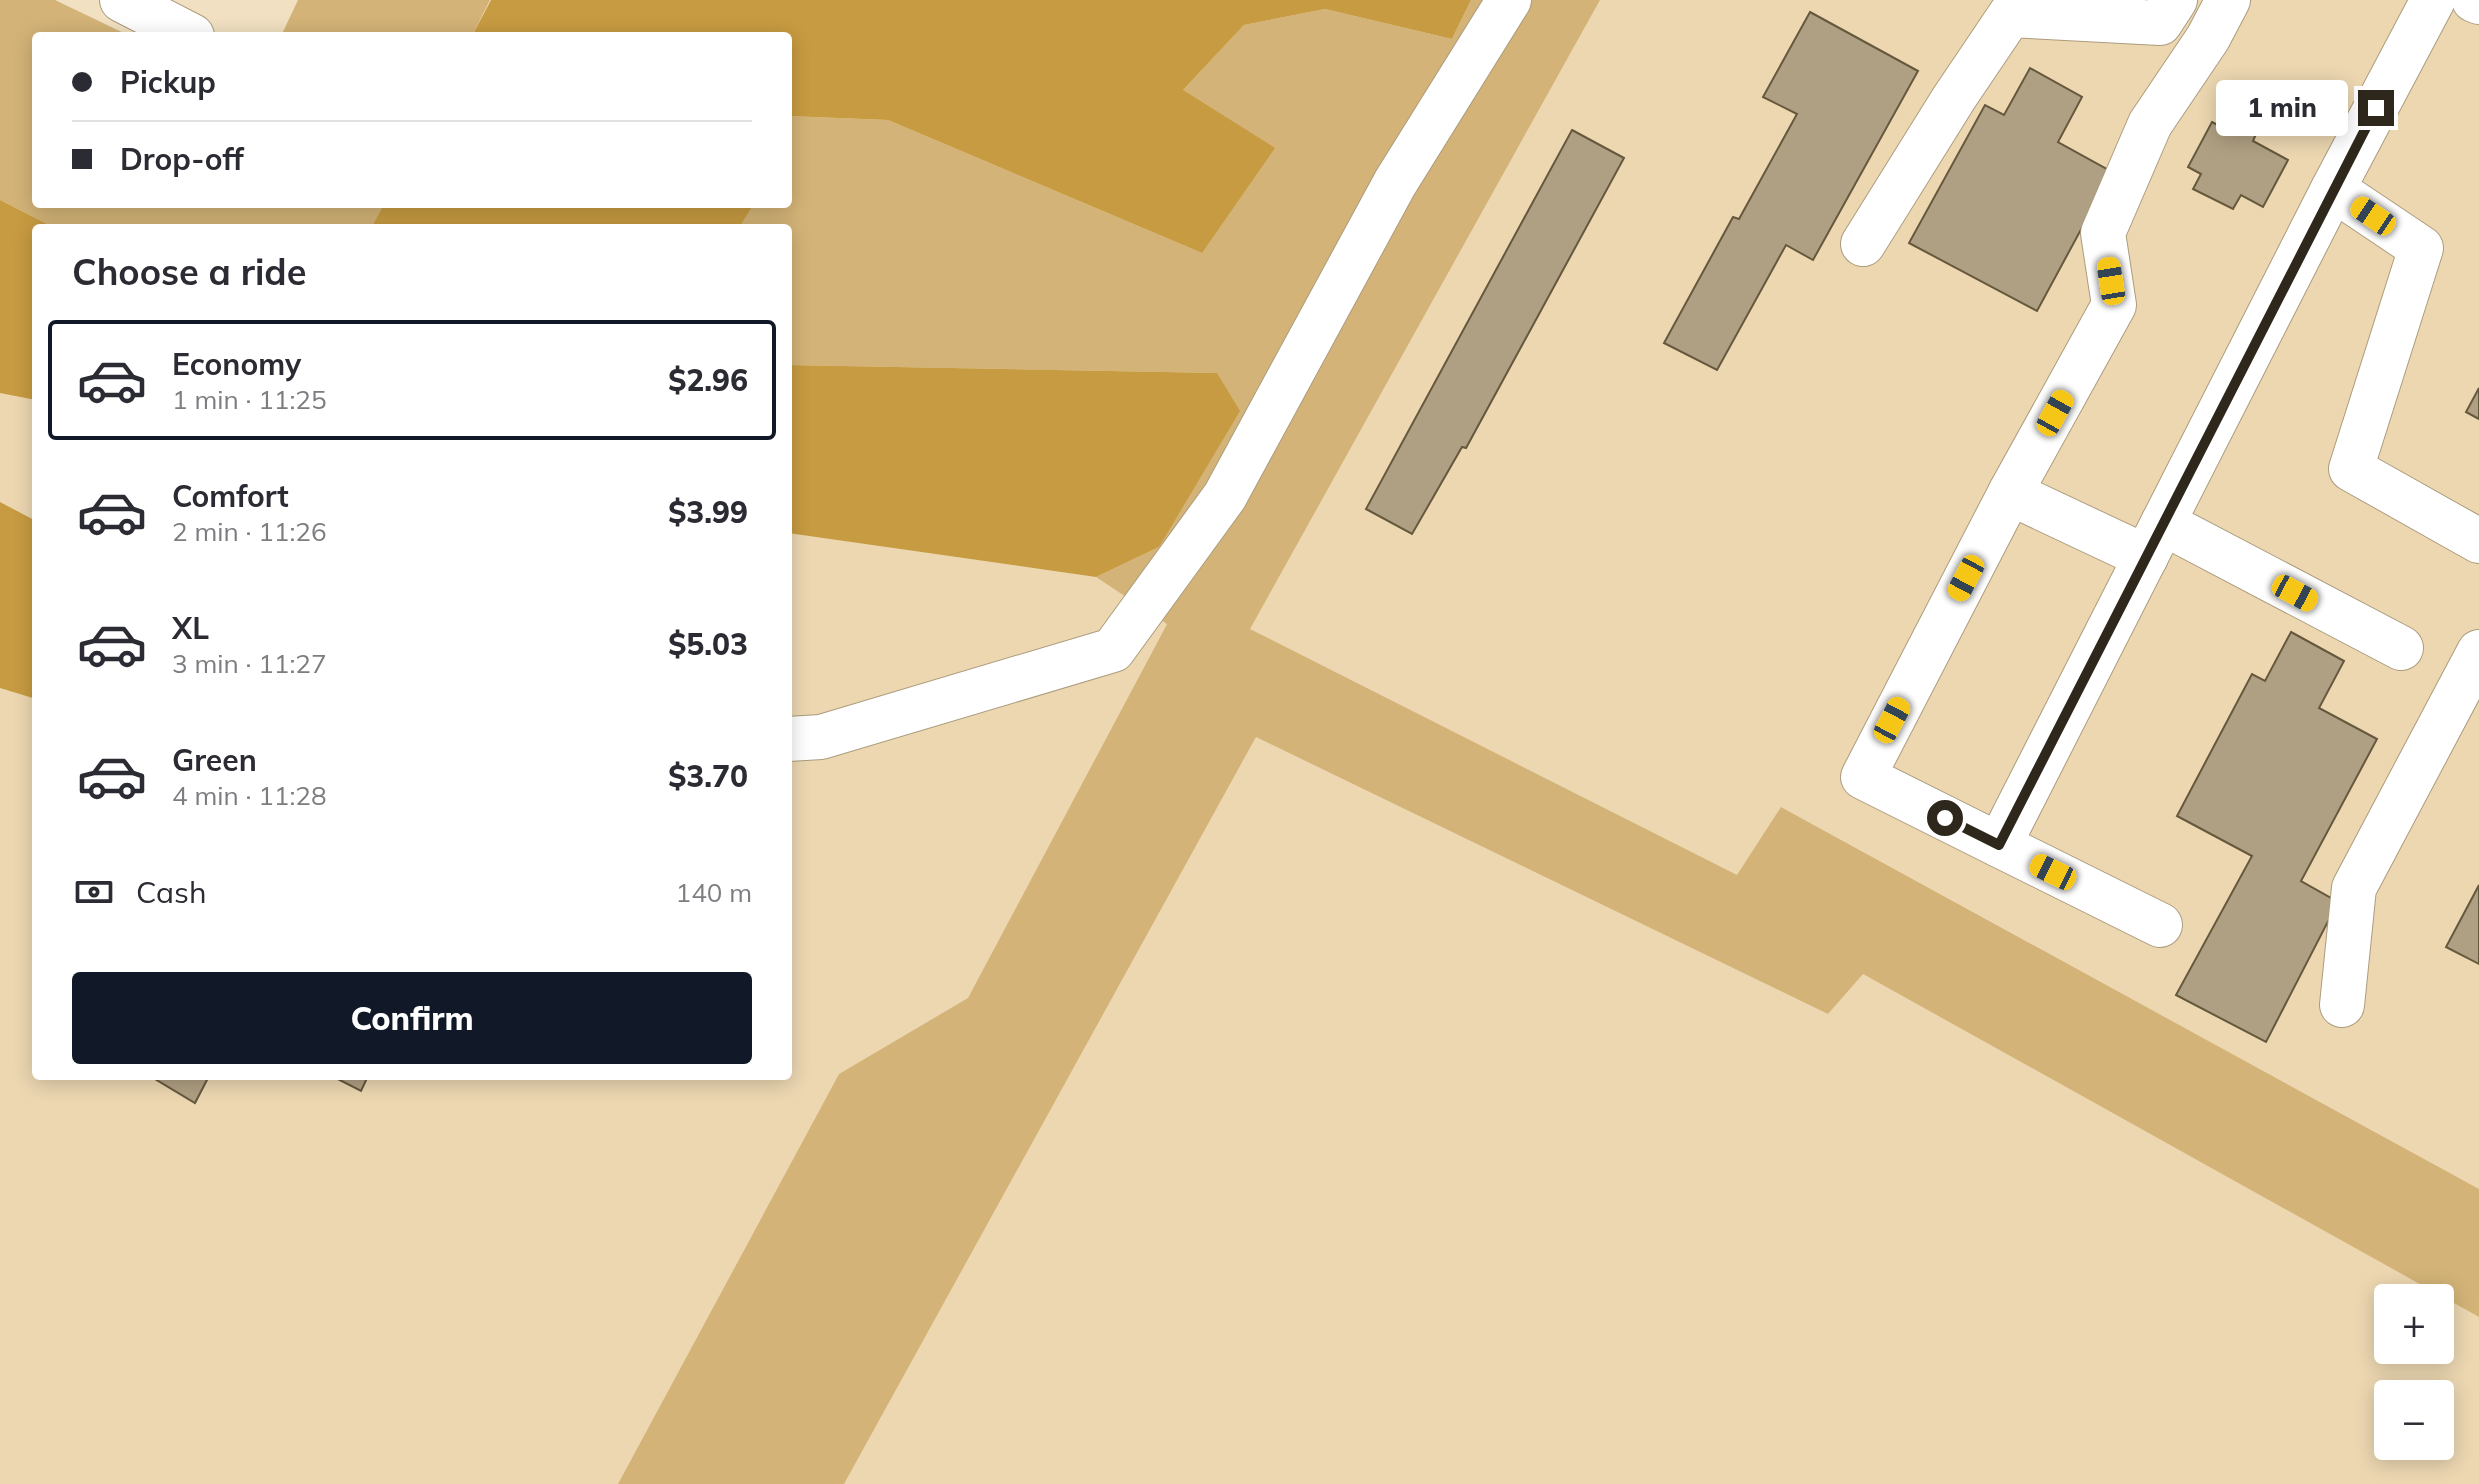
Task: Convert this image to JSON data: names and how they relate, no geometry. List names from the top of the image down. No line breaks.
{"page":{"banner":["Pickup","Drop-off"],"bubble":"1 min","heading":"Choose a ride","list":[{"name":"Economy","note":"1 min · 11:25","value":"$2.96"},{"name":"Comfort","note":"2 min · 11:26","value":"$3.99"},{"name":"XL","note":"3 min · 11:27","value":"$5.03"},{"name":"Green","note":"4 min · 11:28","value":"$3.70"}],"pay":["Cash","140 m"],"buttons":"Confirm","map_buttons":["+","−"]}}
